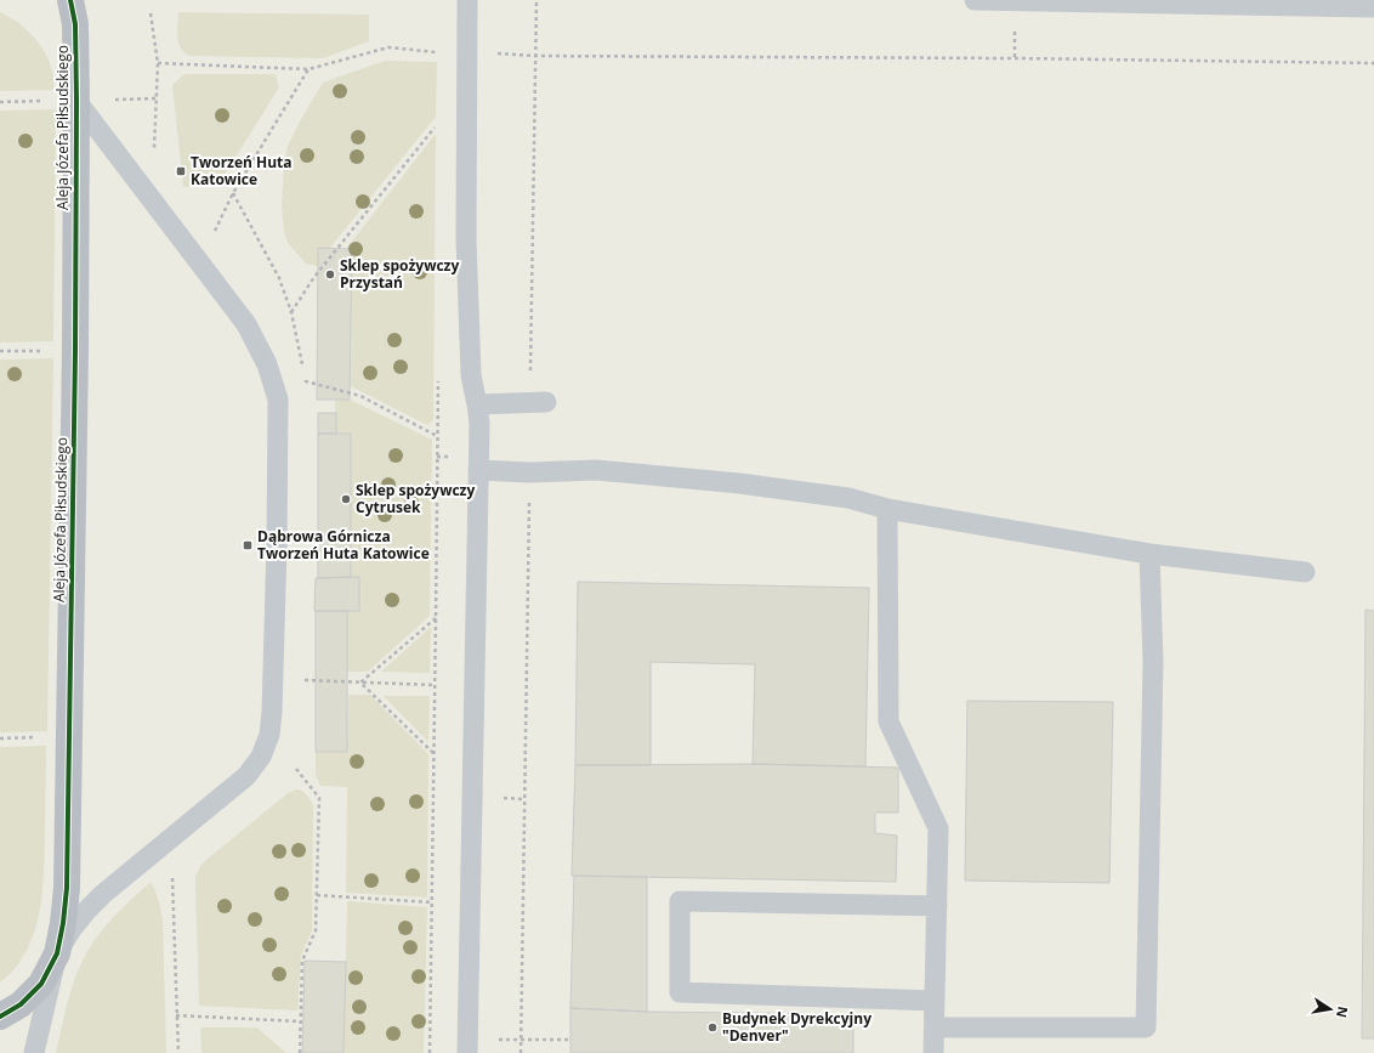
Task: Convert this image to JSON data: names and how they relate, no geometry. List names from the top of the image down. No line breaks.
{"streets":{"street":["Aleja Józefa Piłsudskiego"]},"places":{"transit":["Tworzeń Huta Katowice","Dąbrowa Górnicza Tworzeń Huta Katowice"],"other":["Sklep spożywczy Przystań","Sklep spożywczy Cytrusek","Budynek Dyrekcyjny \"Denver\""]},"north":"right"}
